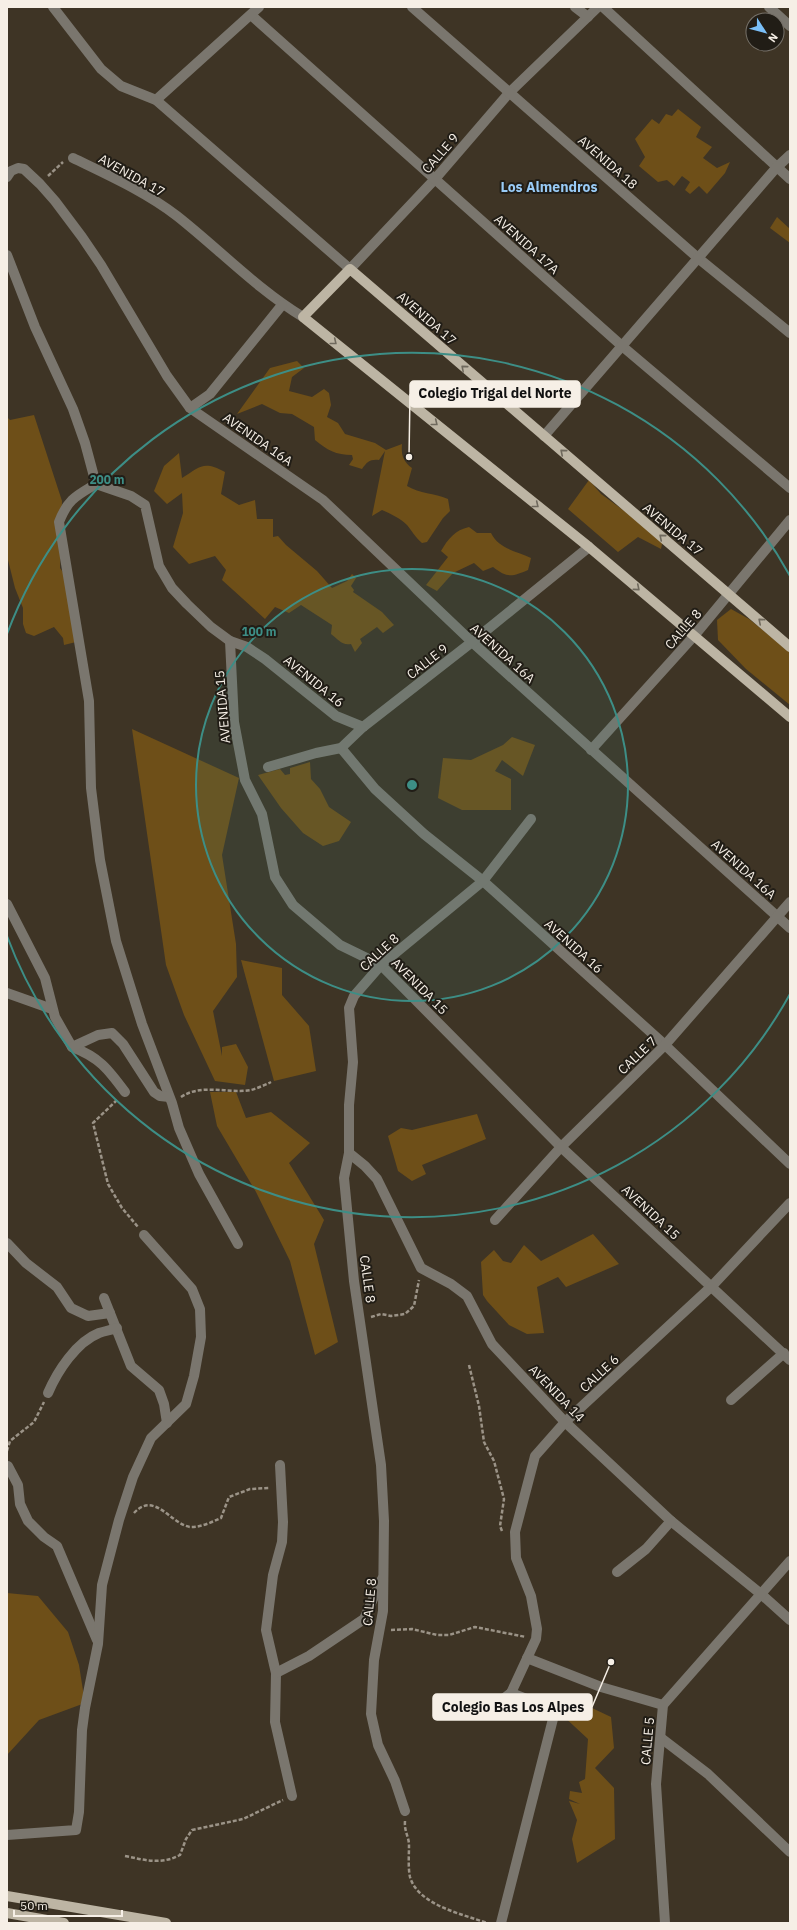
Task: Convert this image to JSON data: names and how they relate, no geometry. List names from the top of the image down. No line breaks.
{"streets":{"main road":["CALLE 9","AVENIDA 17"],"street":["AVENIDA 18","AVENIDA 17A","AVENIDA 16A","CALLE 8","AVENIDA 16","AVENIDA 15","CALLE 7","CALLE 6","AVENIDA 14","CALLE 5"]},"crossings":[["CALLE 9","AVENIDA 18"],["CALLE 9","AVENIDA 17"],["CALLE 9","AVENIDA 17A"],["CALLE 9","AVENIDA 16A"],["CALLE 9","AVENIDA 16"],["AVENIDA 17","CALLE 8"],["AVENIDA 16A","CALLE 8"],["AVENIDA 16A","CALLE 7"],["CALLE 8","AVENIDA 16"],["CALLE 8","AVENIDA 15"],["AVENIDA 16","AVENIDA 15"],["AVENIDA 16","CALLE 7"],["AVENIDA 15","CALLE 7"],["AVENIDA 15","CALLE 6"],["CALLE 6","AVENIDA 14"],["AVENIDA 14","CALLE 5"]],"districts":["Los Almendros"],"places":["Colegio Trigal del Norte","Colegio Bas Los Alpes"],"scale_bar":"50 m","north":"bottom right","rings":["200 m","100 m"]}
